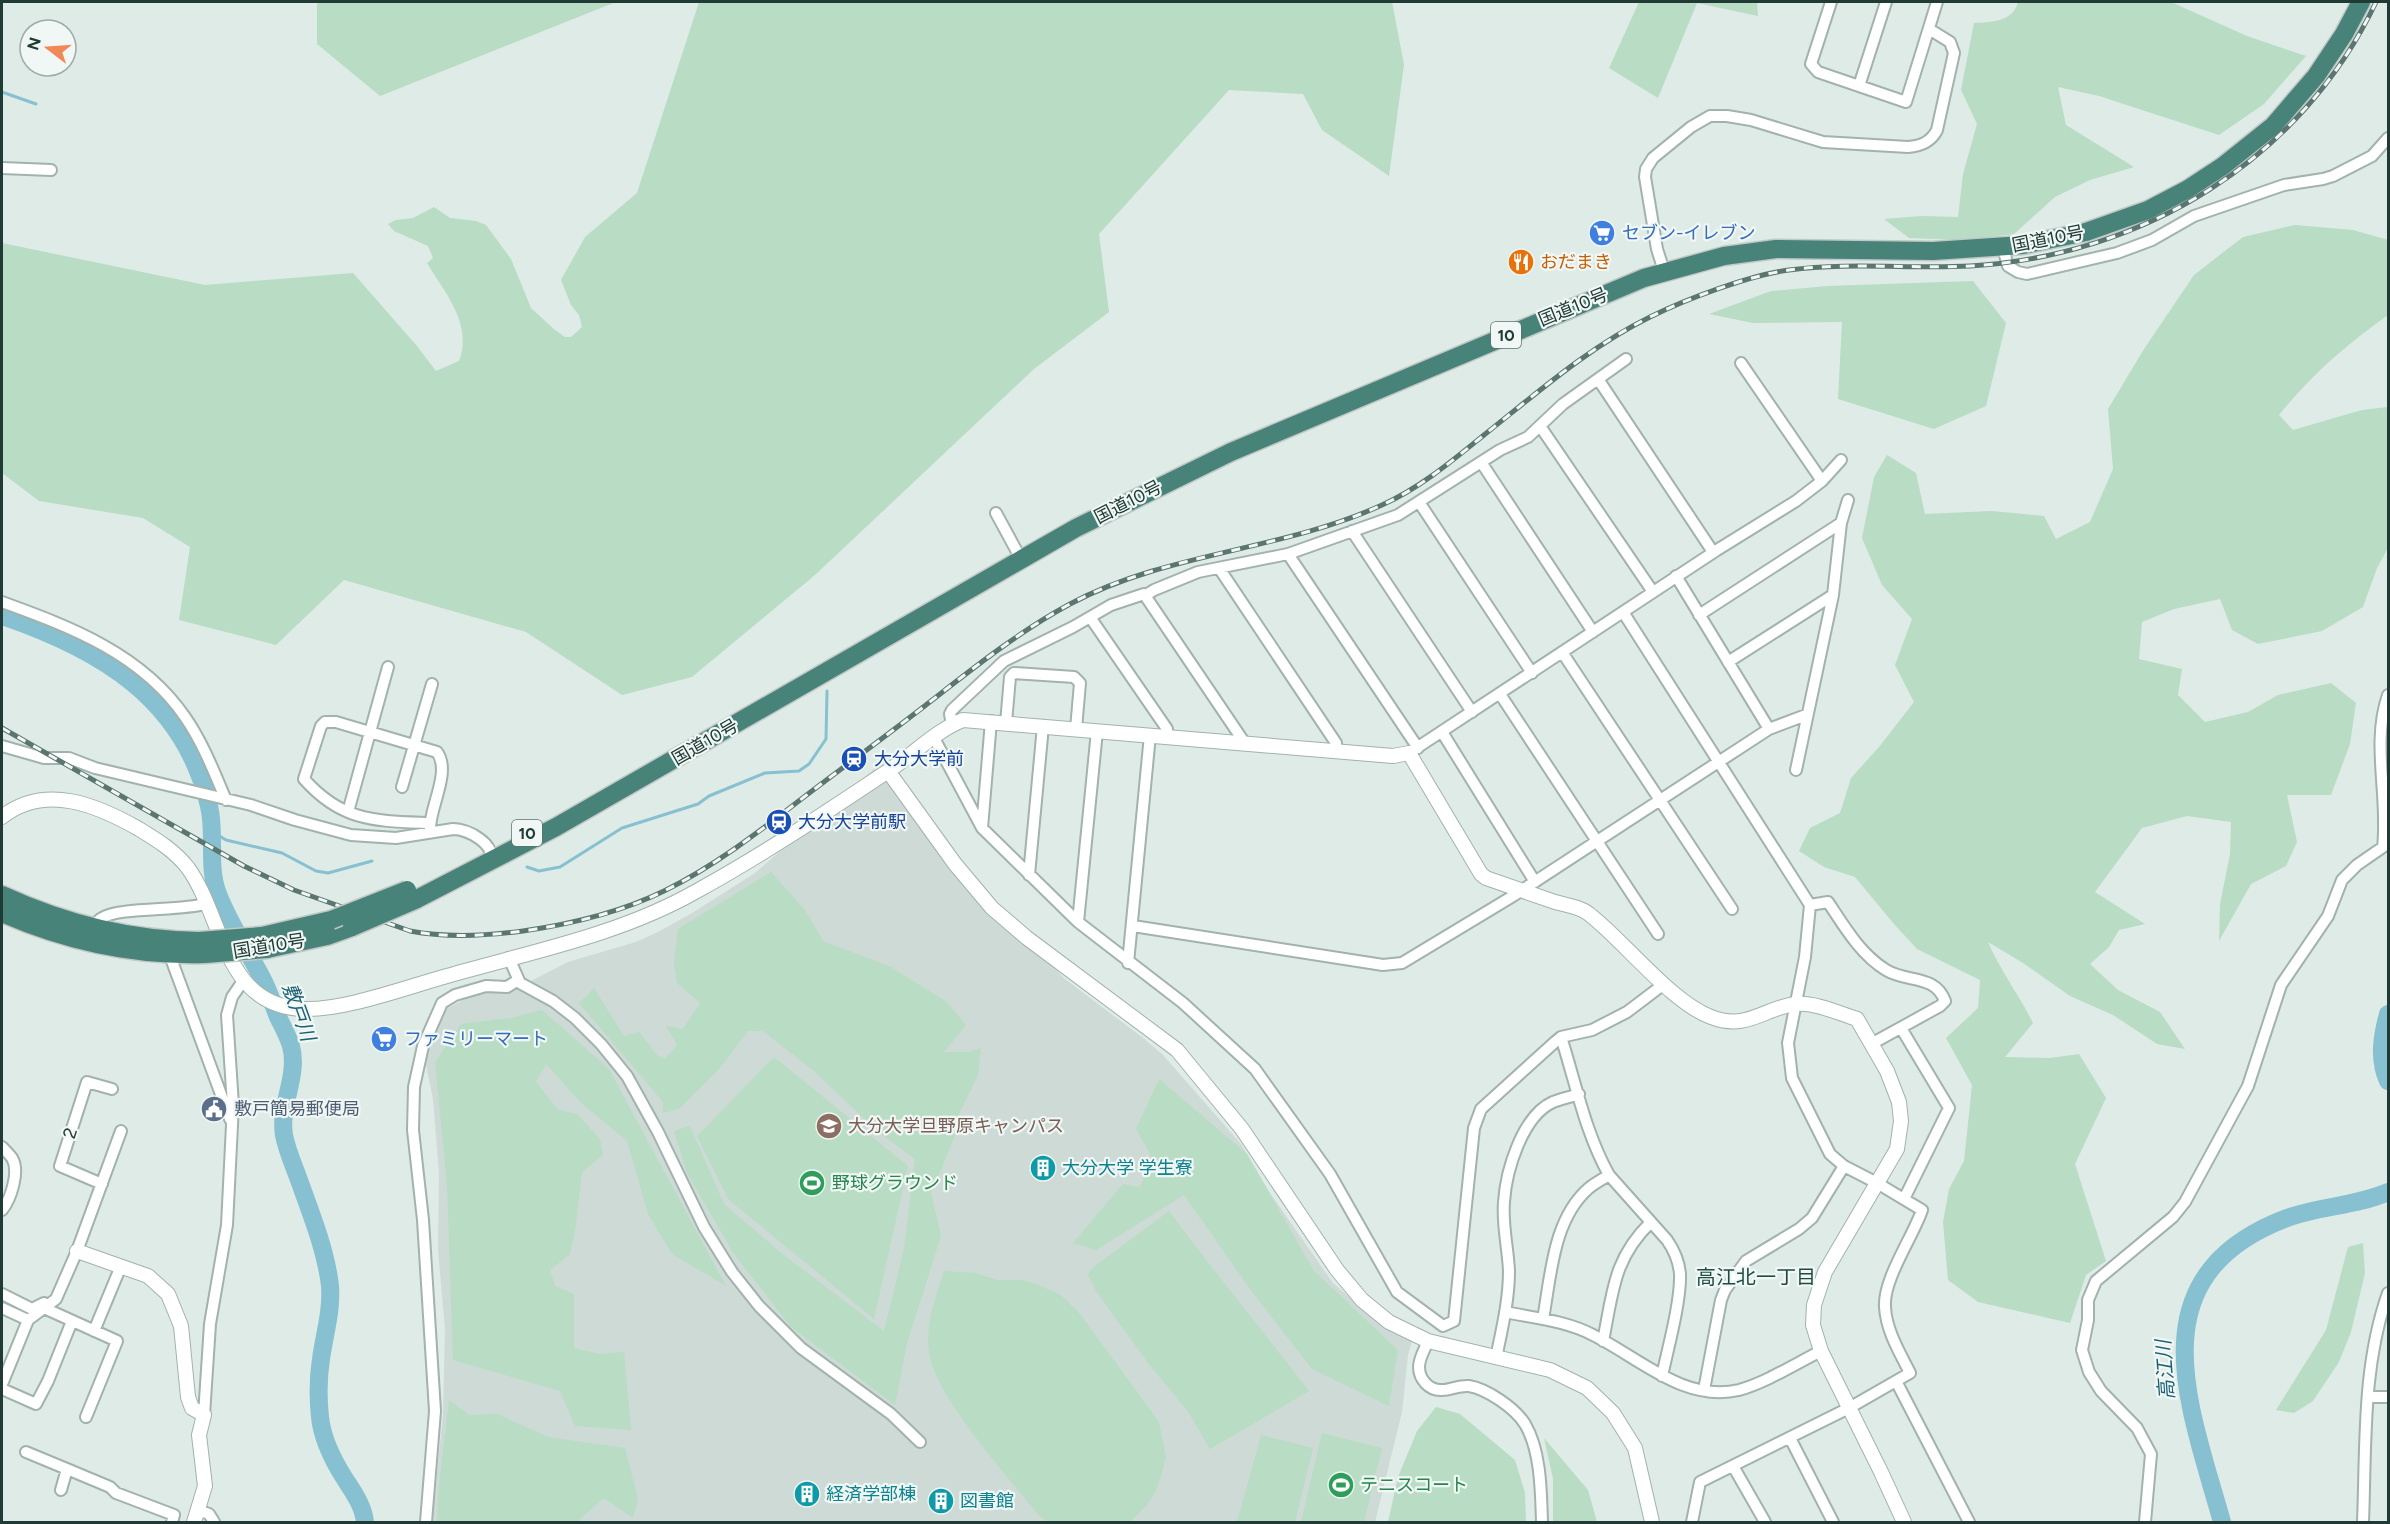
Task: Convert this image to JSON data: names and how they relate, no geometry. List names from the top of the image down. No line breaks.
{"streets":{"highway":["国道10号","10"],"street":["2"]},"districts":["高江北一丁目"],"water":["敷戸川","高江川"],"places":{"supermarket":["セブン-イレブン","ファミリーマート"],"restaurant":["おだまき"],"station":["大分大学前","大分大学前駅"],"public building":["敷戸簡易郵便局"],"school or university":["大分大学旦野原キャンパス"],"building":["大分大学 学生寮","経済学部棟","図書館"],"sports":["野球グラウンド","テニスコート"]},"north":"left"}
